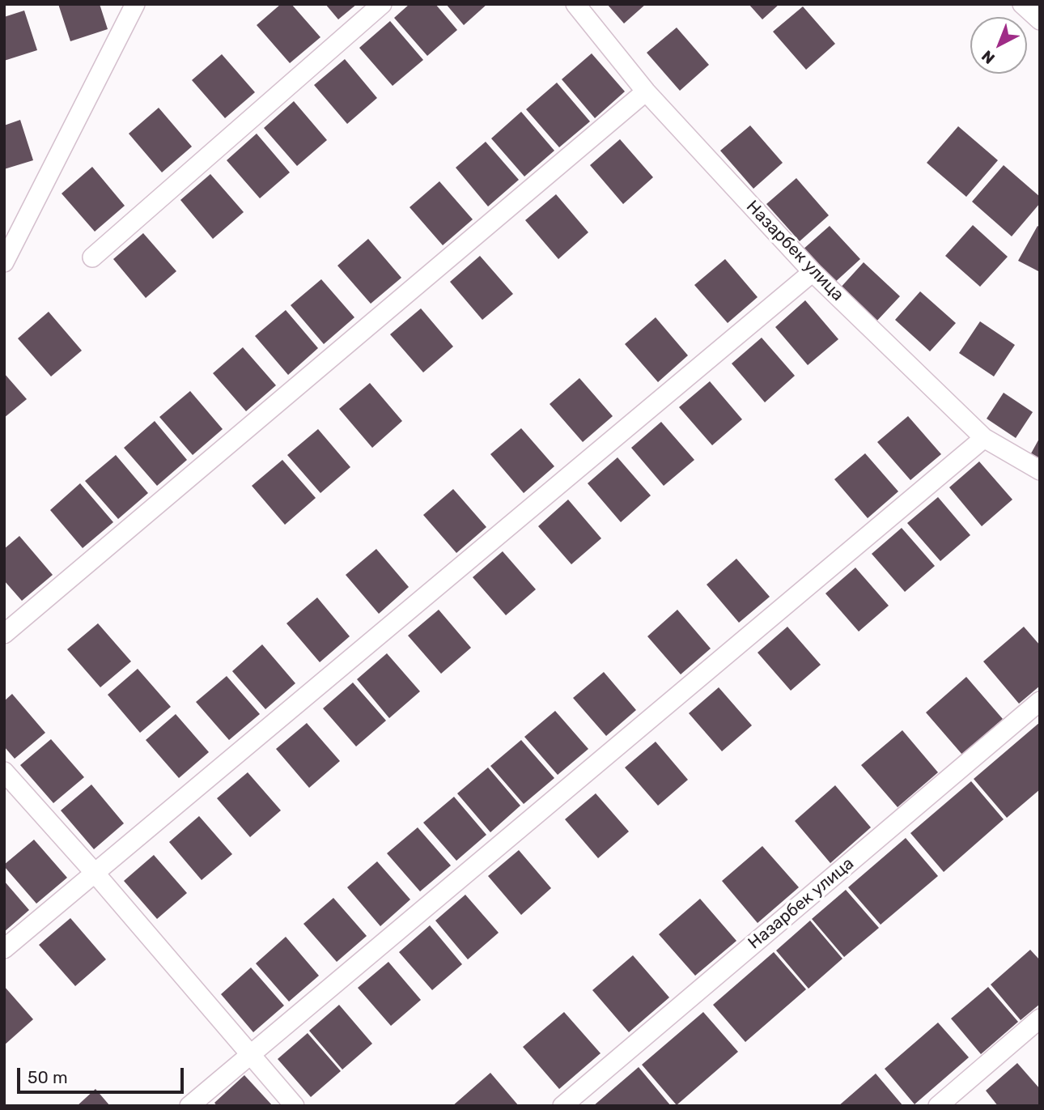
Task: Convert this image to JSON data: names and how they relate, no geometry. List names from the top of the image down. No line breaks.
{"streets":{"street":["Назарбек улица"]},"scale_bar":"50 m","north":"bottom left"}
